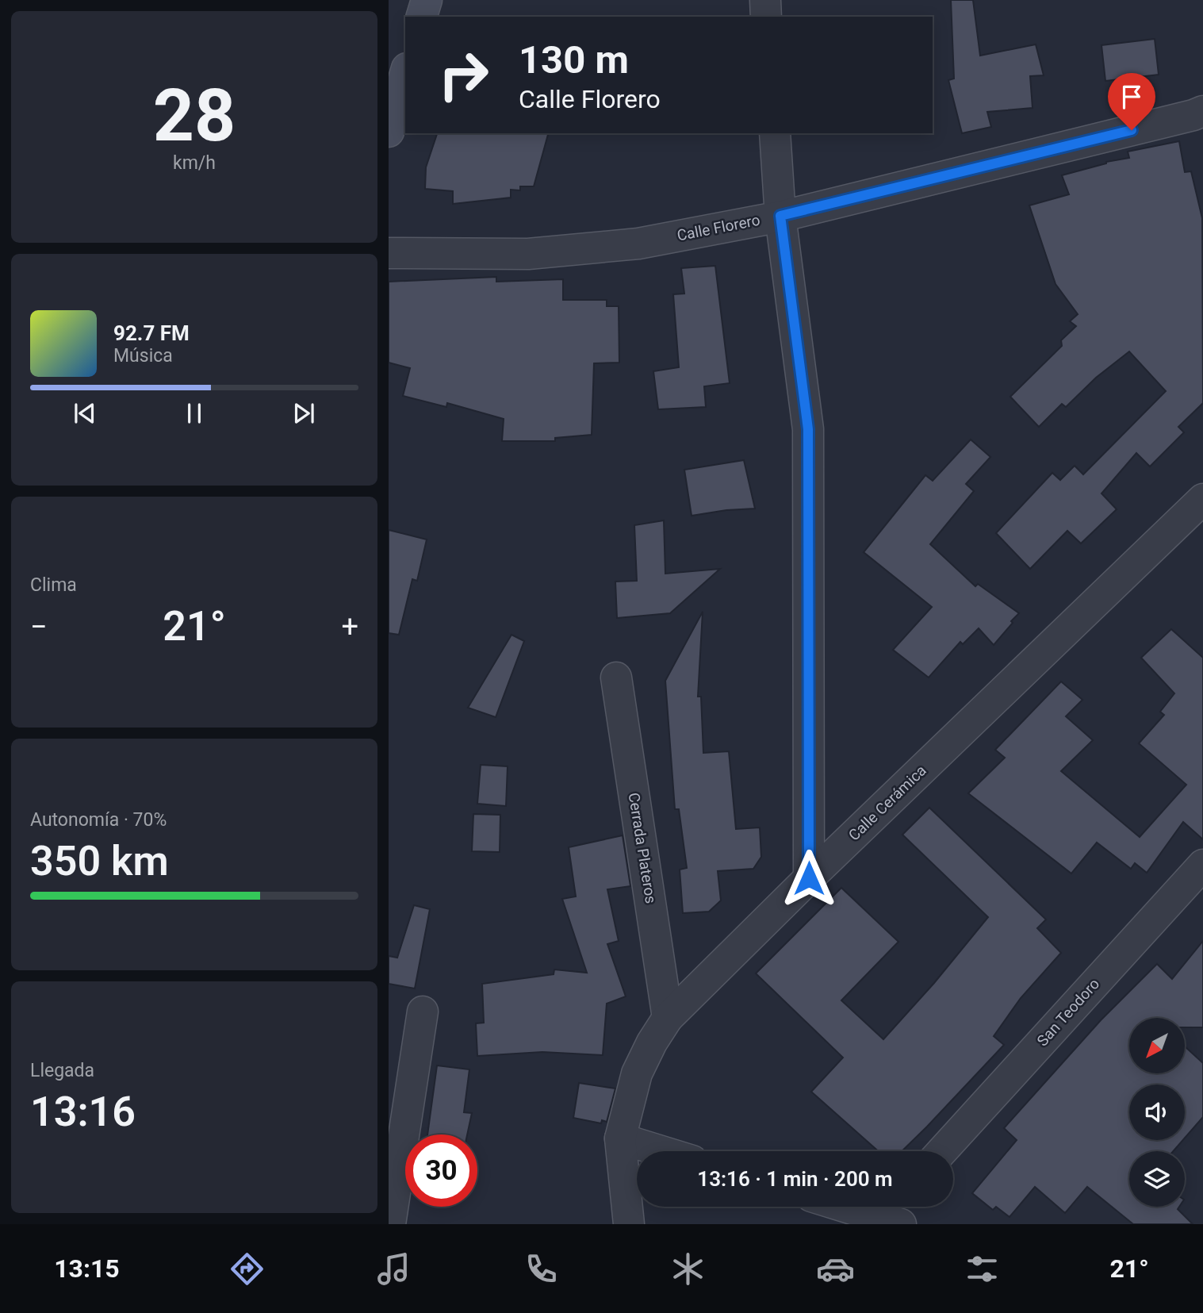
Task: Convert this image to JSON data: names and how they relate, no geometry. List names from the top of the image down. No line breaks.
{"streets":{"street":["Calle Florero","Calle Cerámica","Cerrada Plateros","San Teodoro"]},"crossings":[["Calle Cerámica","Cerrada Plateros"]],"north":"bottom left","page":{"tile":[["28","km/h"],"Clima",["Autonomía · 70%","350 km"],["Llegada","13:16"]],"turn":["130 m","Calle Florero"],"song":["92.7 FM","Música"],"heat":["−","21°","+"],"limit":"30","trip":"13:16 · 1 min · 200 m","tabs":["13:15","21°"]}}
